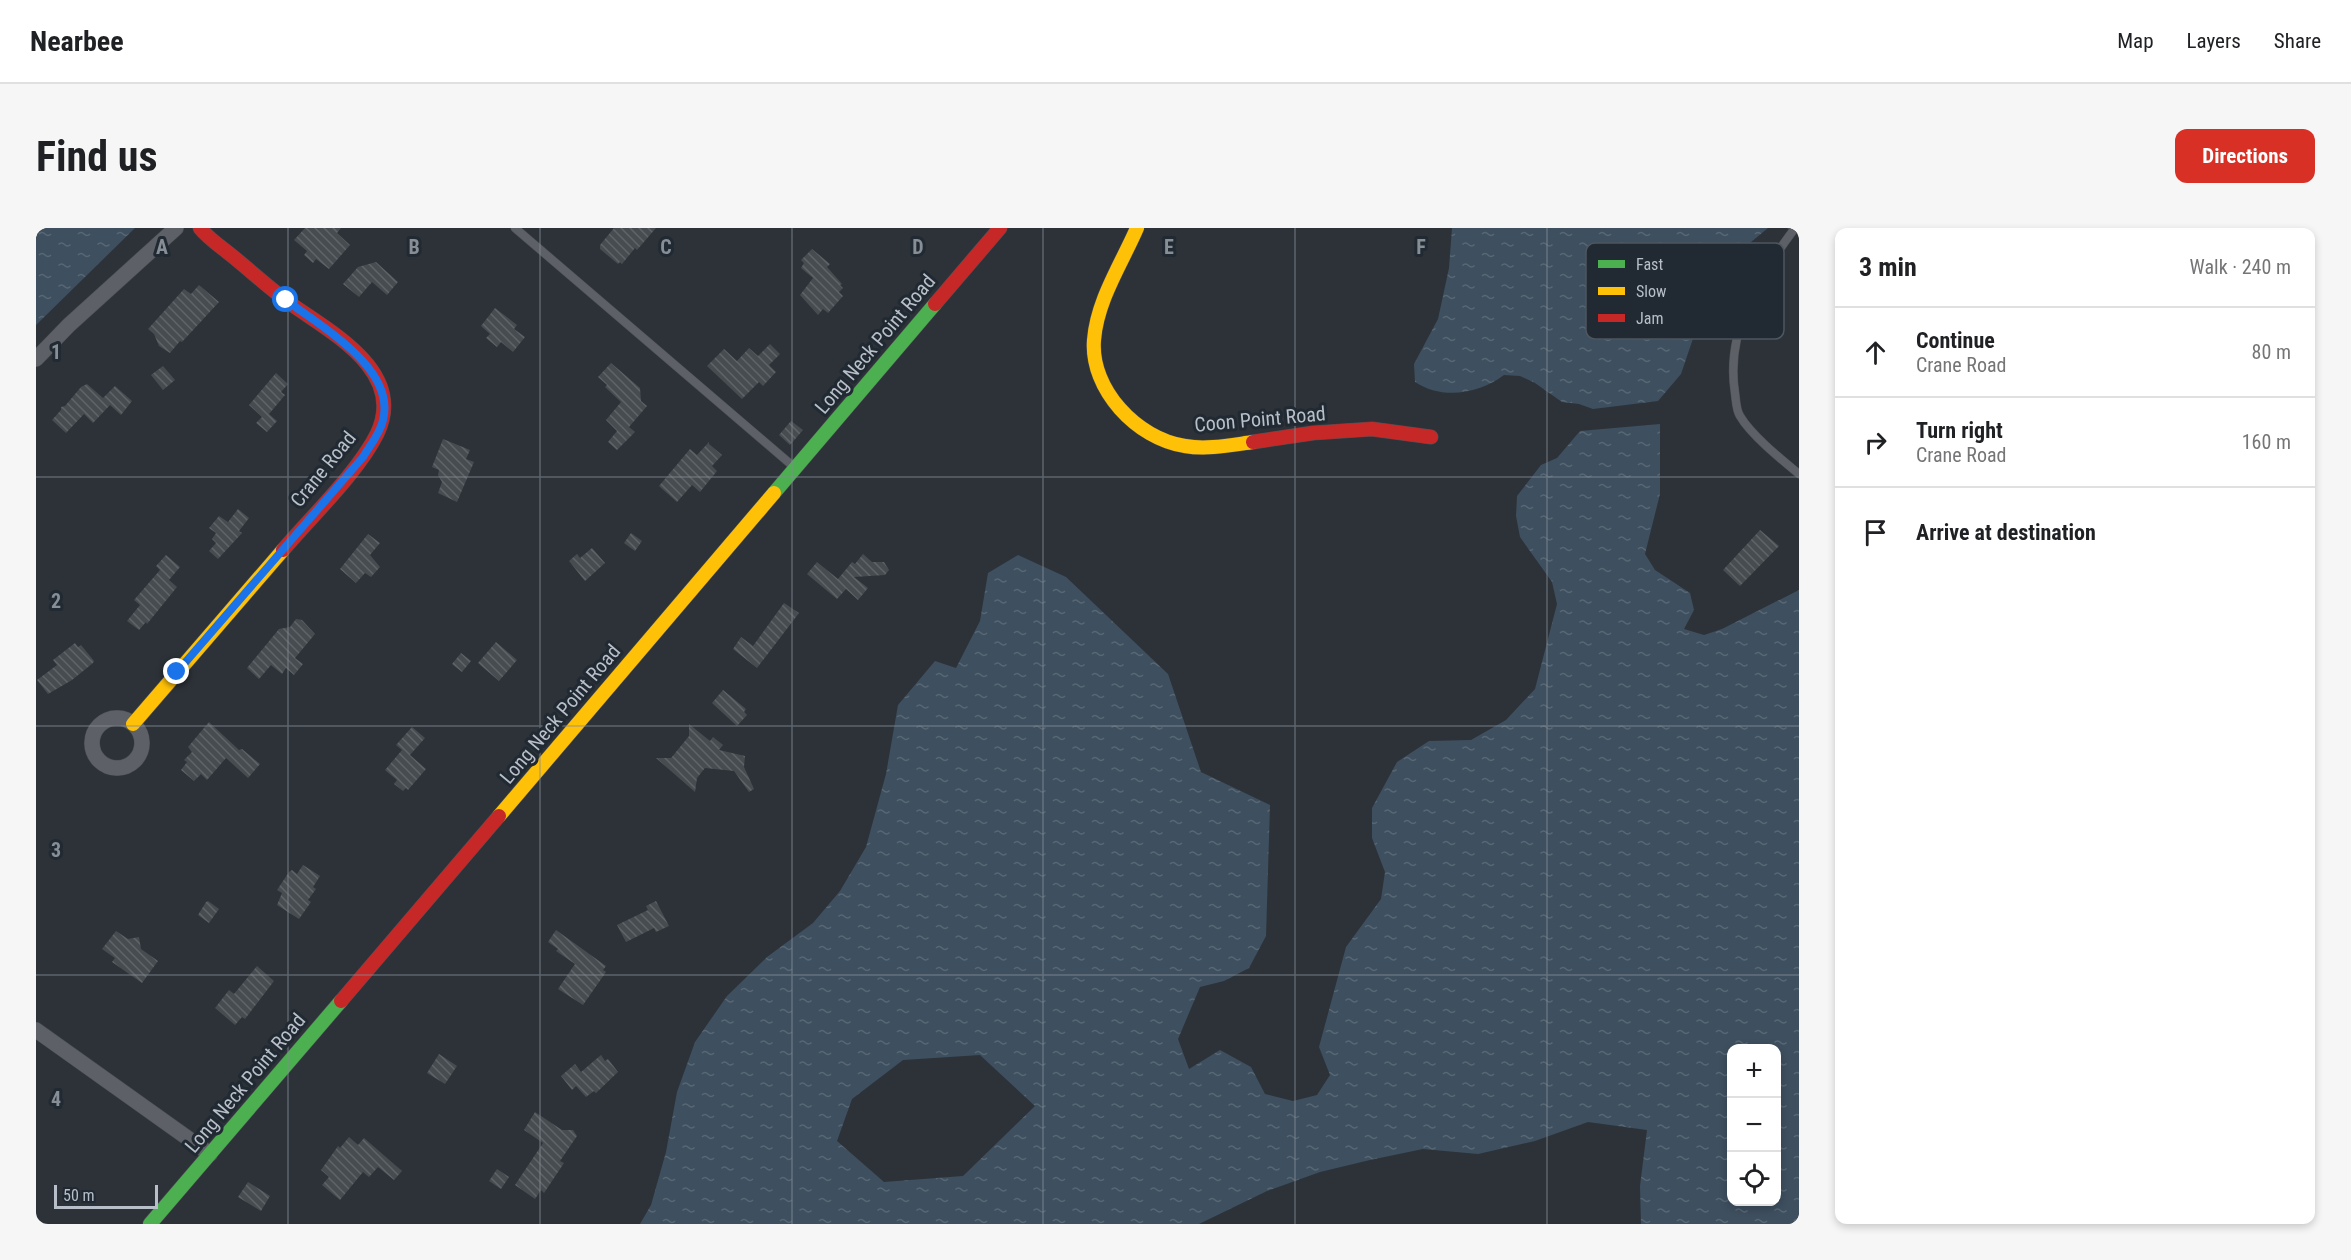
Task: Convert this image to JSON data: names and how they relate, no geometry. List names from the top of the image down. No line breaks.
{"streets":{"street":["Long Neck Point Road","Coon Point Road","Crane Road"]},"legend":["Fast","Slow","Jam"],"scale_bar":"50 m","page":{"header":"Nearbee","nav":["Map","Layers","Share"],"buttons":"Directions","title":"Find us","heading":["3 min","Walk · 240 m"],"list":[["Continue","Crane Road","80 m"],["Turn right","Crane Road","160 m"],"Arrive at destination"],"map_buttons":["+","−"],"scale":"50 m"},"grid":{"columns":["A","B","C","D","E","F"],"rows":["1","2","3","4"]}}
